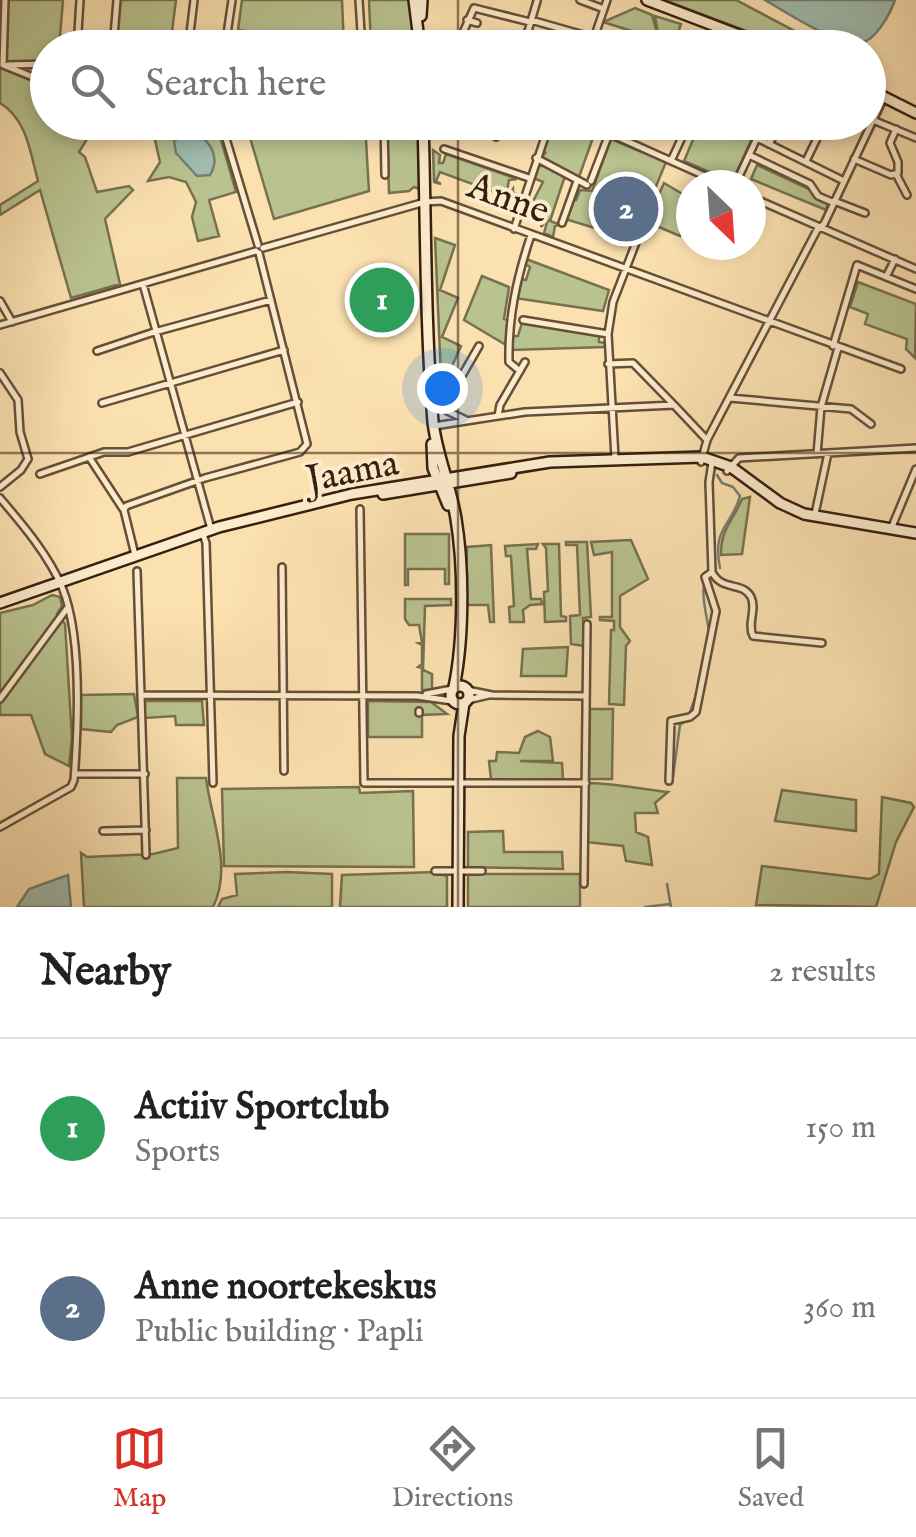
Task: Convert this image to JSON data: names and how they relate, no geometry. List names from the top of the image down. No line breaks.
{"streets":{"main road":["Jaama"],"street":["Anne"]},"north":"bottom right","page":{"search":"Search here","pins":["2","1"],"heading":["Nearby","2 results"],"list":[{"mark":"1","name":"Actiiv Sportclub","note":"Sports","value":"150 m"},{"mark":"2","name":"Anne noortekeskus","note":"Public building · Papli","value":"360 m"}],"nav":["Map","Directions","Saved"]}}
